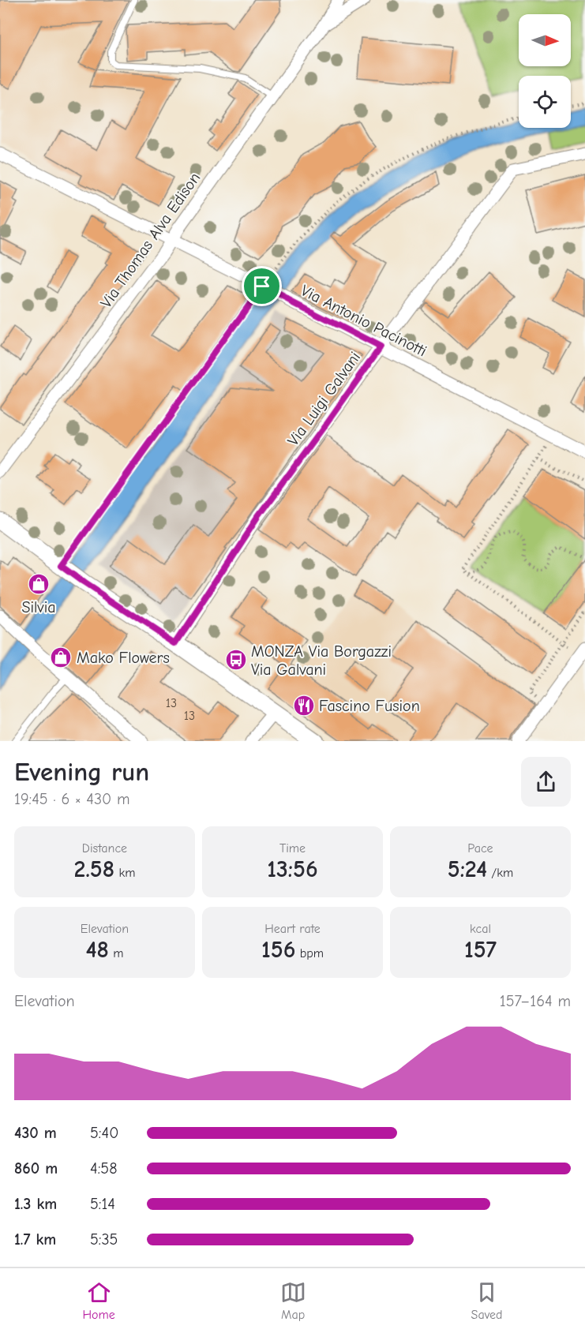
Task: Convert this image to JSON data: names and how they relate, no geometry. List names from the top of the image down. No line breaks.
{"streets":{"street":["Via Thomas Alva Edison","Via Antonio Pacinotti","Via Luigi Galvani"]},"crossings":[["Via Thomas Alva Edison","Via Antonio Pacinotti"],["Via Antonio Pacinotti","Via Luigi Galvani"]],"places":{"shop":["Silvia","Mako Flowers"],"bus stop":["MONZA Via Borgazzi Via Galvani"],"restaurant":["Fascino Fusion"]},"house_numbers":["13","13"],"north":"right","page":{"heading":["Evening run","19:45 · 6 × 430 m"],"stats":[["Distance","2.58 km"],["Time","13:56"],["Pace","5:24 /km"],["Elevation","48 m"],["Heart rate","156 bpm"],["kcal","157"]],"chart":["Elevation","157–164 m"],"list":[{"name":"430 m","note":"5:40"},{"name":"860 m","note":"4:58"},{"name":"1.3 km","note":"5:14"},{"name":"1.7 km","note":"5:35"}],"tabs":["Home","Map","Saved"]}}
